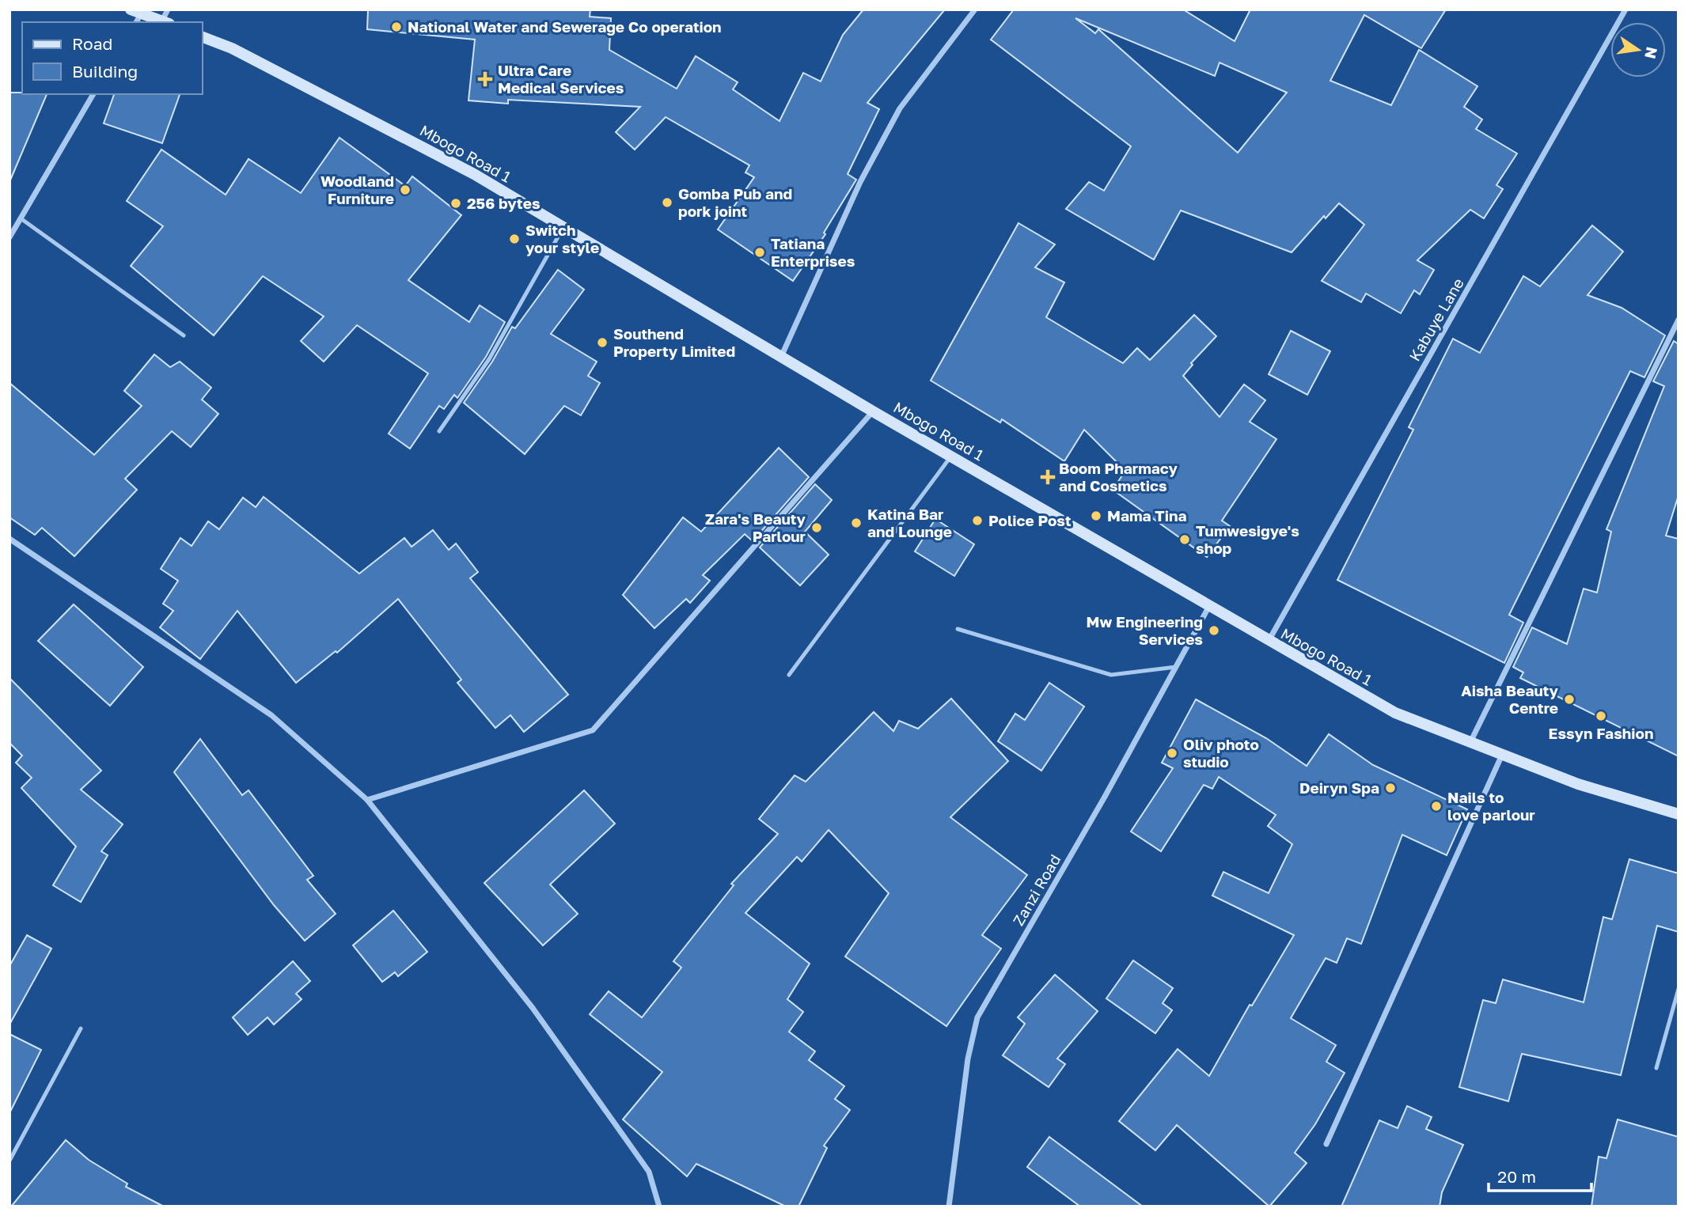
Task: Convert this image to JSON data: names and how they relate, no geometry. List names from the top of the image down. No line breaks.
{"streets":{"main road":["Mbogo Road 1"],"street":["Kabuye Lane","Zanzi Road"]},"crossings":[["Mbogo Road 1","Kabuye Lane"],["Mbogo Road 1","Zanzi Road"]],"places":{"other":["National Water and Sewerage Co operation","Woodland Furniture","Gomba Pub and pork joint","256 bytes","Switch your style","Tatiana Enterprises","Southend Property Limited","Mama Tina","Police Post","Katina Bar and Lounge","Zara's Beauty Parlour","Tumwesigye's shop","Mw Engineering Services","Aisha Beauty Centre","Essyn Fashion","Oliv photo studio","Deiryn Spa","Nails to love parlour"],"health":["Ultra Care Medical Services","Boom Pharmacy and Cosmetics"]},"legend":["Road","Building"],"scale_bar":"20 m","north":"right"}
